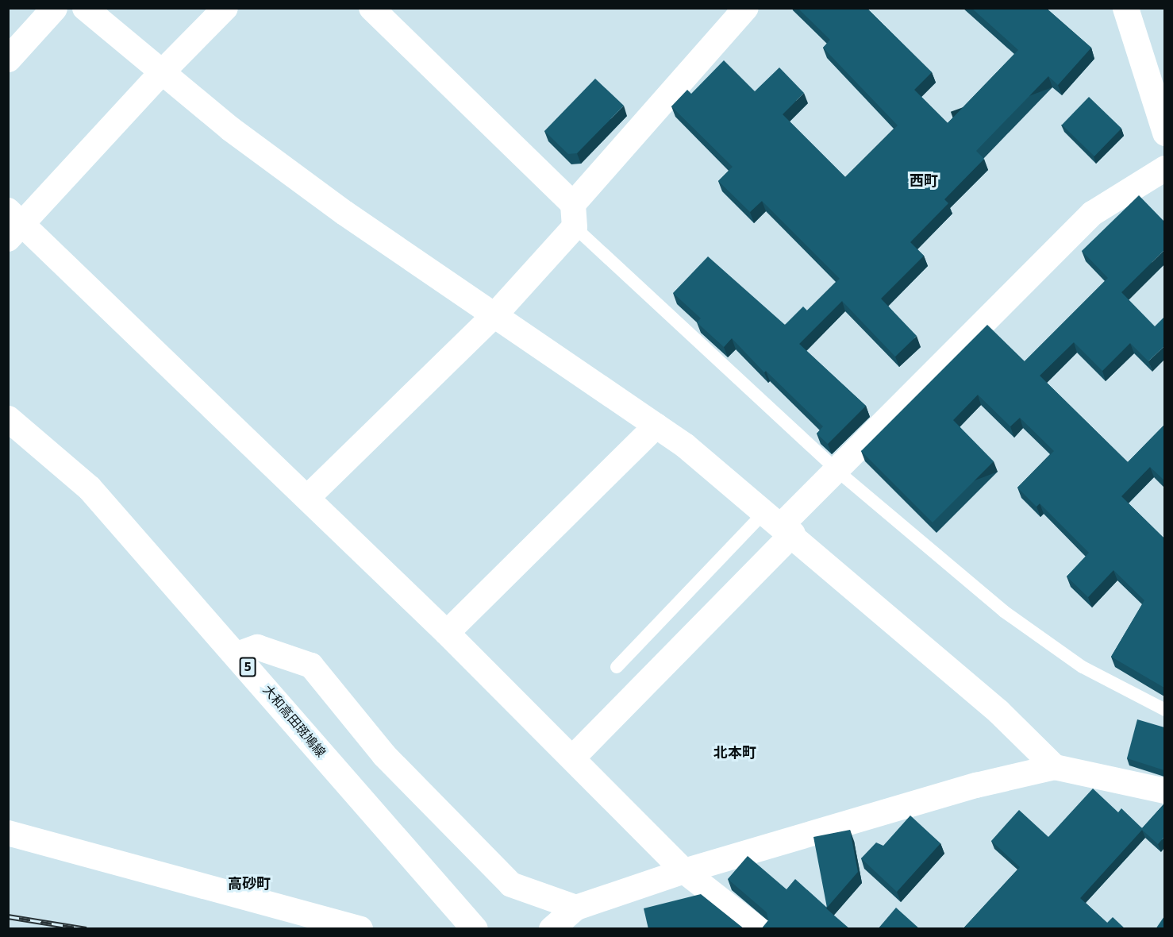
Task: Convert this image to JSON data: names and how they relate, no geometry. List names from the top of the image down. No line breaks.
{"streets":{"main road":["5","大和高田斑鳩線"]},"districts":["西町","北本町","高砂町"]}
